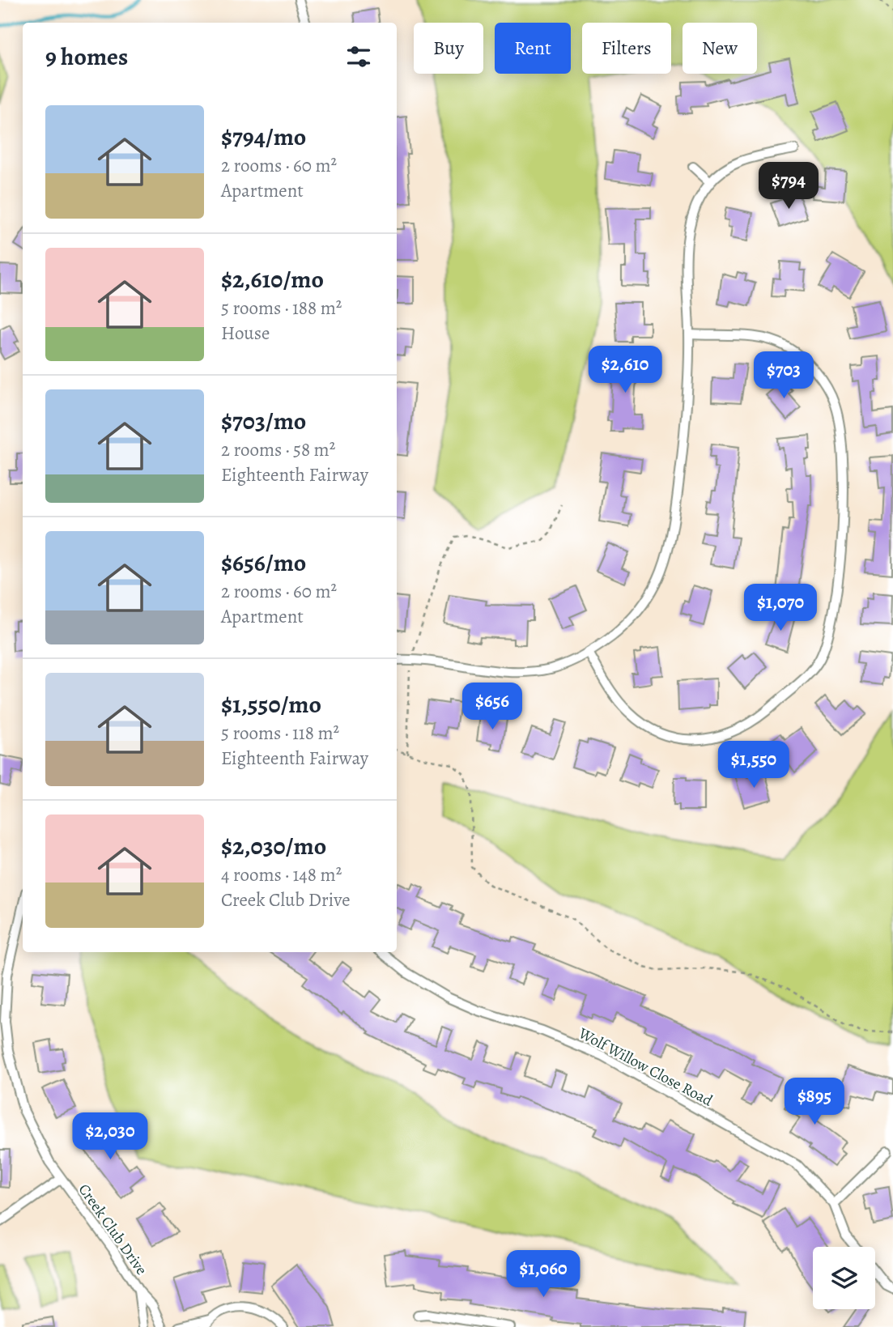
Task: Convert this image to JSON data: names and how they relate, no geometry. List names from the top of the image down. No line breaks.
{"streets":{"street":["Wolf Willow Close Road","Creek Club Drive"]},"page":{"chip":["Buy","Rent","Filters","New"],"heading":"9 homes","list":[{"name":"$794/mo","note":"2 rooms · 60 m² · Apartment"},{"name":"$2,610/mo","note":"5 rooms · 188 m² · House"},{"name":"$703/mo","note":"2 rooms · 58 m² · Eighteenth Fairway"},{"name":"$656/mo","note":"2 rooms · 60 m² · Apartment"},{"name":"$1,550/mo","note":"5 rooms · 118 m² · Eighteenth Fairway"},{"name":"$2,030/mo","note":"4 rooms · 148 m² · Creek Club Drive"}],"price":["$794","$2,610","$703","$1,070","$656","$1,550","$895","$2,030","$1,060"]}}
